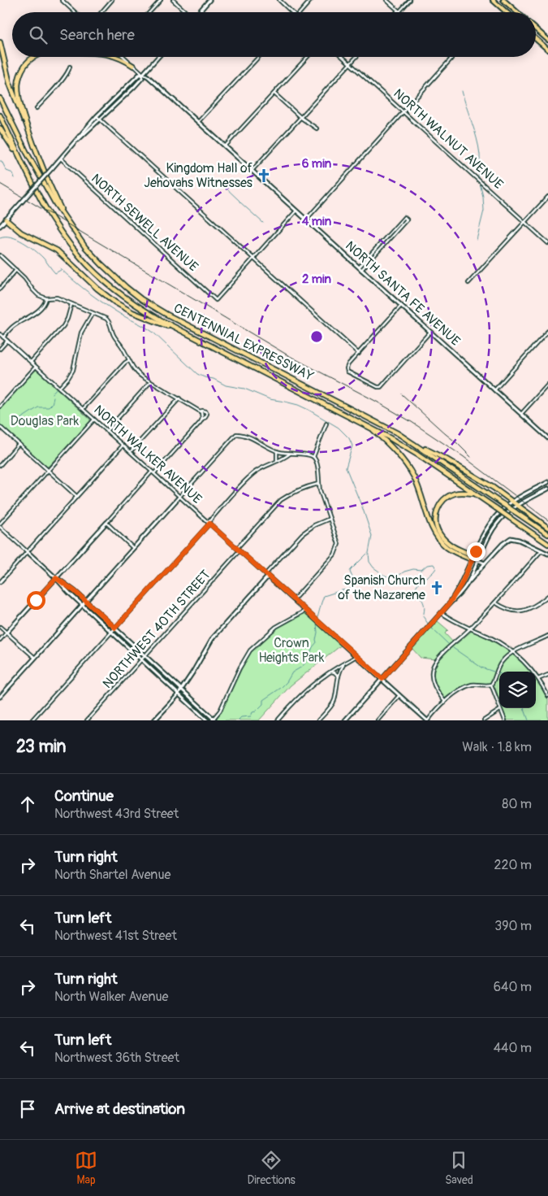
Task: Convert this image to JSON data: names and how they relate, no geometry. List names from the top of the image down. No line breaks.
{"streets":{"highway":["CENTENNIAL EXPRESSWAY"],"main road":["NORTH SANTA FE AVENUE","NORTH WALKER AVENUE"],"street":["NORTH WALNUT AVENUE","NORTH SEWELL AVENUE","NORTHWEST 40TH STREET"]},"crossings":[["NORTH WALKER AVENUE","NORTHWEST 40TH STREET"]],"parks":["Douglas Park","Crown Heights Park"],"places":{"church":["Kingdom Hall of Jehovahs Witnesses","Spanish Church of the Nazarene"]},"page":{"search":"Search here","heading":["23 min","Walk · 1.8 km"],"list":[["Continue","Northwest 43rd Street","80 m"],["Turn right","North Shartel Avenue","220 m"],["Turn left","Northwest 41st Street","390 m"],["Turn right","North Walker Avenue","640 m"],["Turn left","Northwest 36th Street","440 m"],"Arrive at destination"],"nav":["Map","Directions","Saved"]},"rings":["6 min","4 min","2 min"]}
